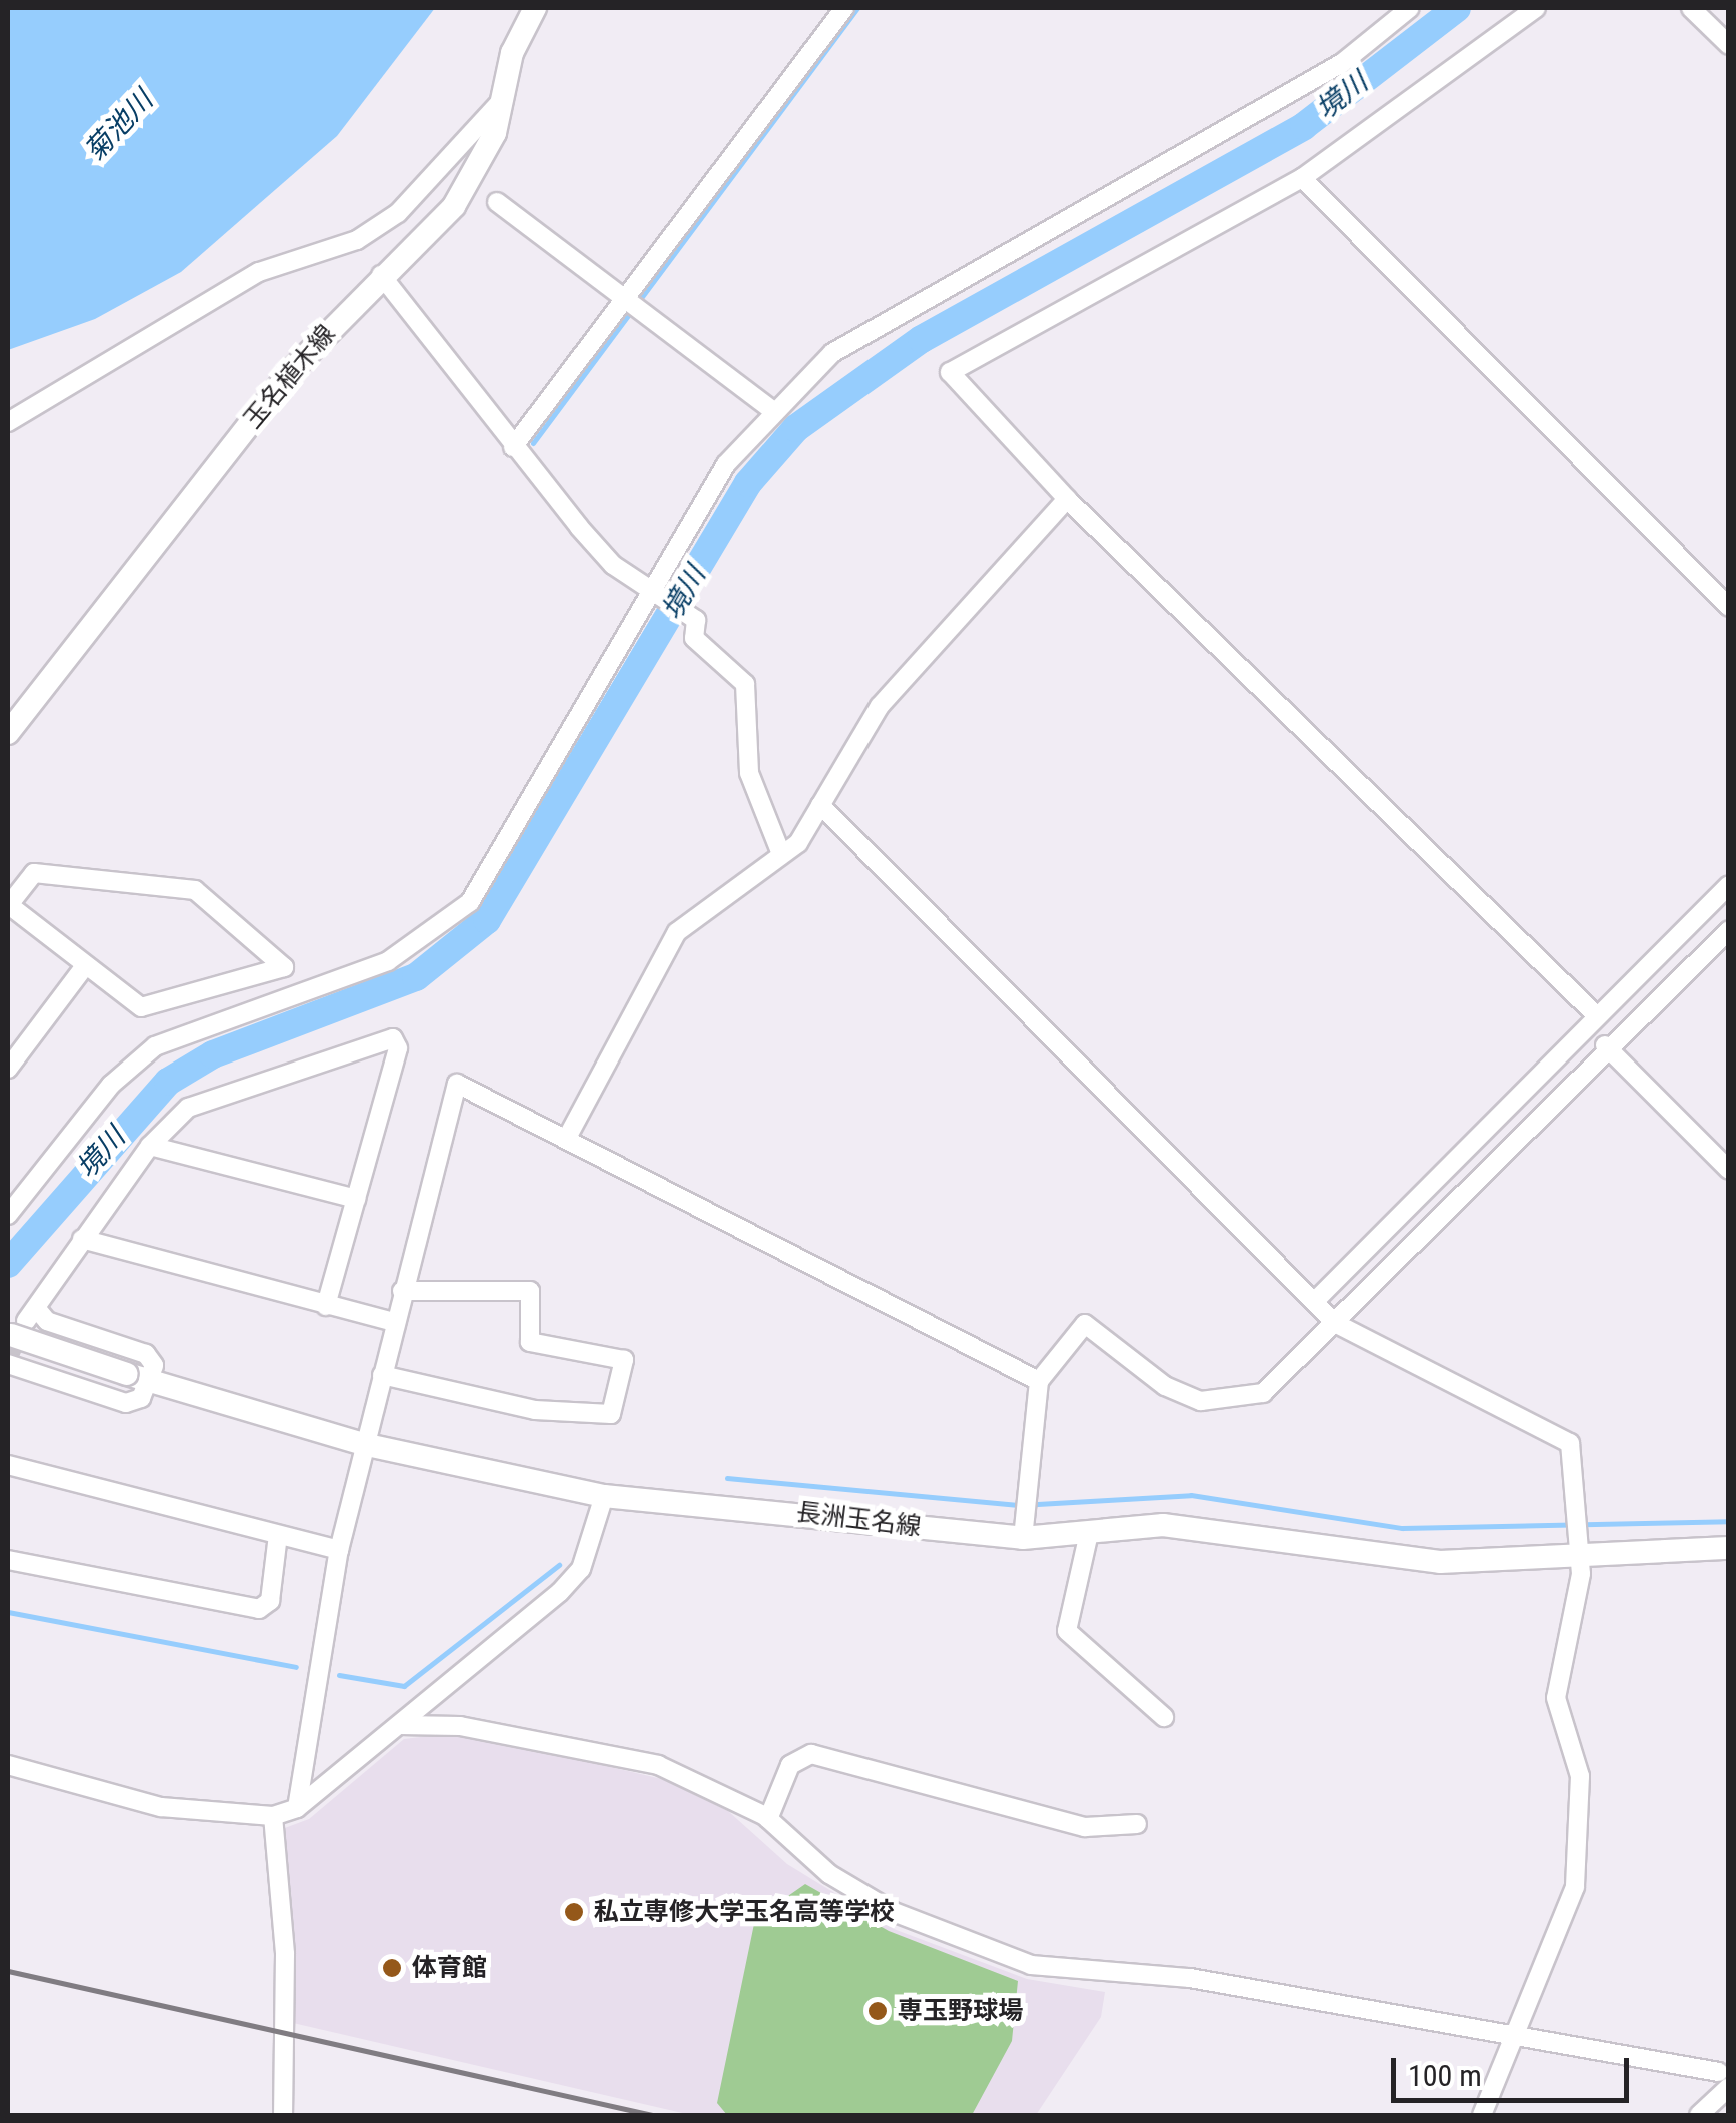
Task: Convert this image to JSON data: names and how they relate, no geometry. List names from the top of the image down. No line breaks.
{"streets":{"main road":["玉名植木線","長洲玉名線"]},"water":["境川","菊池川"],"places":["私立専修大学玉名高等学校","体育館","専玉野球場"],"scale_bar":"100 m"}
